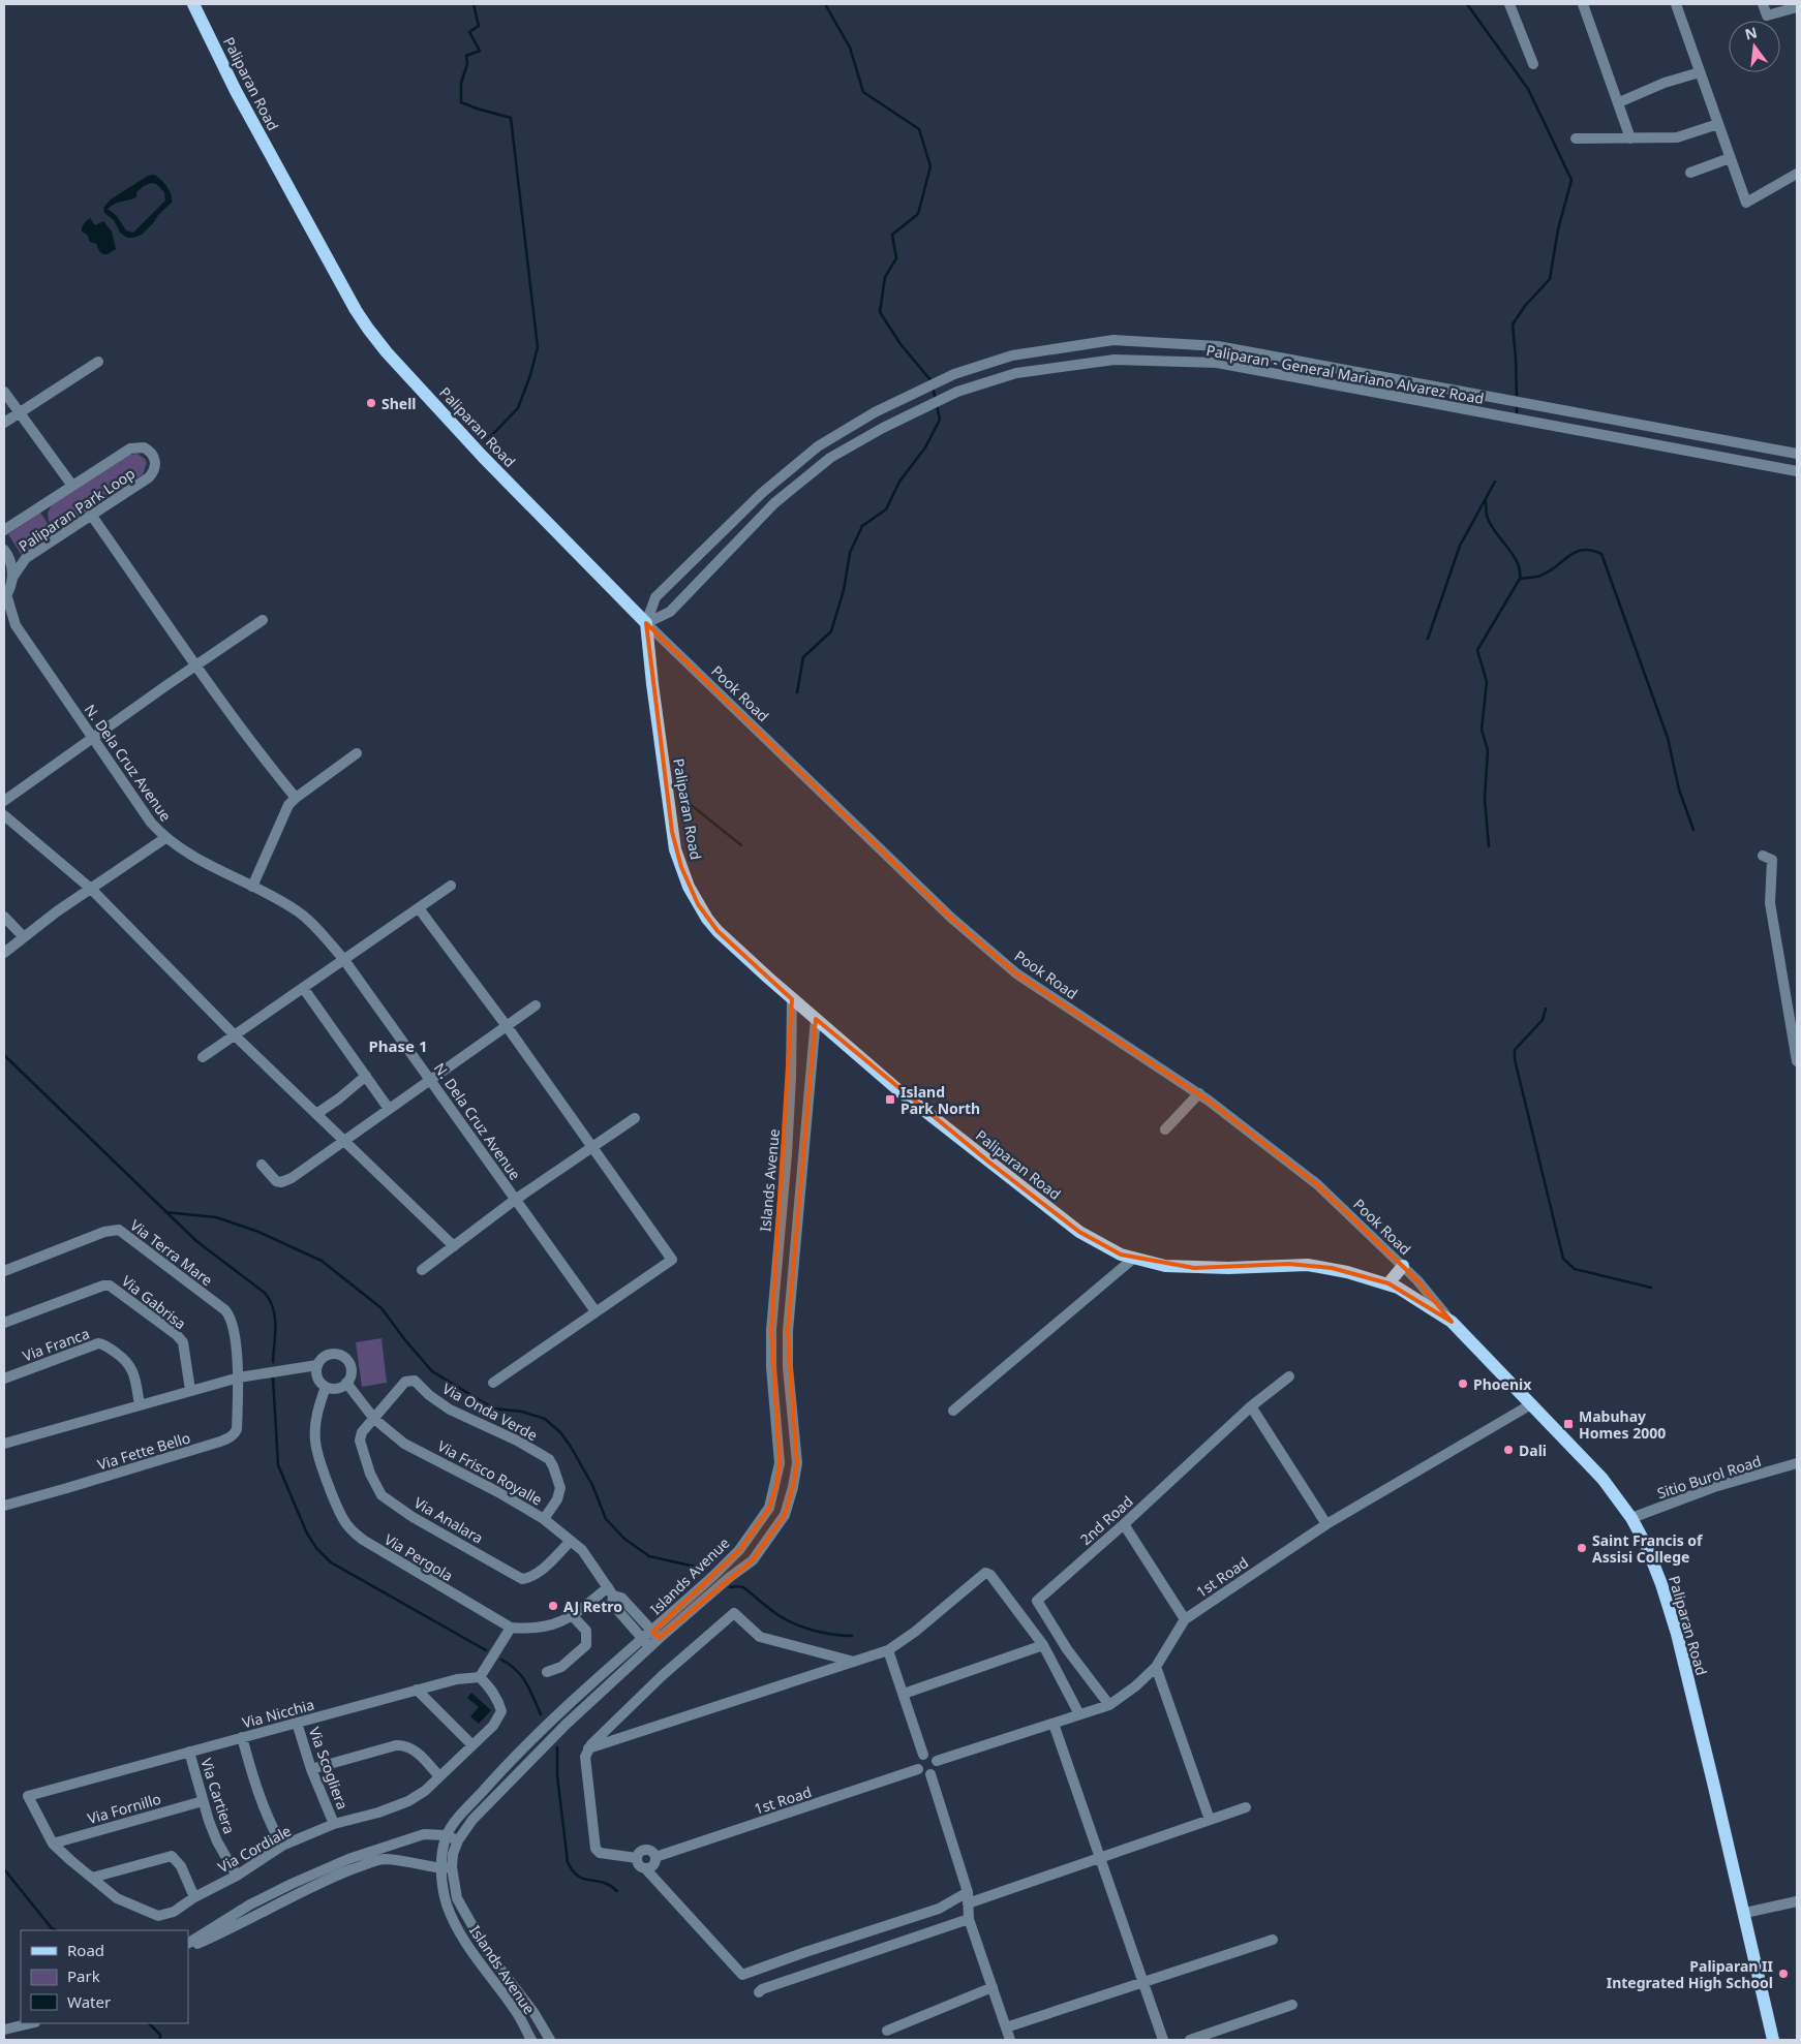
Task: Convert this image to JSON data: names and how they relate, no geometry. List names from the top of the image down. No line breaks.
{"streets":{"main road":["Paliparan Road"],"street":["Paliparan - General Mariano Alvarez Road","Paliparan Park Loop","Pook Road","N. Dela Cruz Avenue","Islands Avenue","Via Terra Mare","Via Gabrisa","Via Franca","Via Onda Verde","Via Fette Bello","Via Frisco Royalle","Sitio Burol Road","Via Analara","2nd Road","Via Pergola","1st Road","Via Nicchia","Via Scogliera","Via Cartiera","Via Fornillo","Via Cordiale"]},"crossings":[["Paliparan Road","Paliparan - General Mariano Alvarez Road"],["Paliparan Road","Pook Road"],["Paliparan Road","Islands Avenue"],["Paliparan Road","Sitio Burol Road"],["Paliparan Road","1st Road"],["Paliparan - General Mariano Alvarez Road","Pook Road"],["Paliparan Park Loop","N. Dela Cruz Avenue"],["Islands Avenue","Via Frisco Royalle"],["Via Terra Mare","Via Fette Bello"],["Via Onda Verde","Via Frisco Royalle"],["Via Onda Verde","Via Analara"],["Via Frisco Royalle","Via Analara"],["Via Frisco Royalle","Via Pergola"],["2nd Road","1st Road"],["Via Nicchia","Via Scogliera"],["Via Nicchia","Via Cartiera"],["Via Nicchia","Via Cordiale"],["Via Scogliera","Via Cordiale"],["Via Cartiera","Via Fornillo"],["Via Cartiera","Via Cordiale"],["Via Fornillo","Via Cordiale"]],"districts":["Phase 1"],"places":{"other":["Shell","Phoenix","Dali","Saint Francis of Assisi College","AJ Retro","Paliparan II Integrated High School"],"transit":["Island Park North","Mabuhay Homes 2000"]},"legend":["Road","Park","Water"],"north":"top"}
